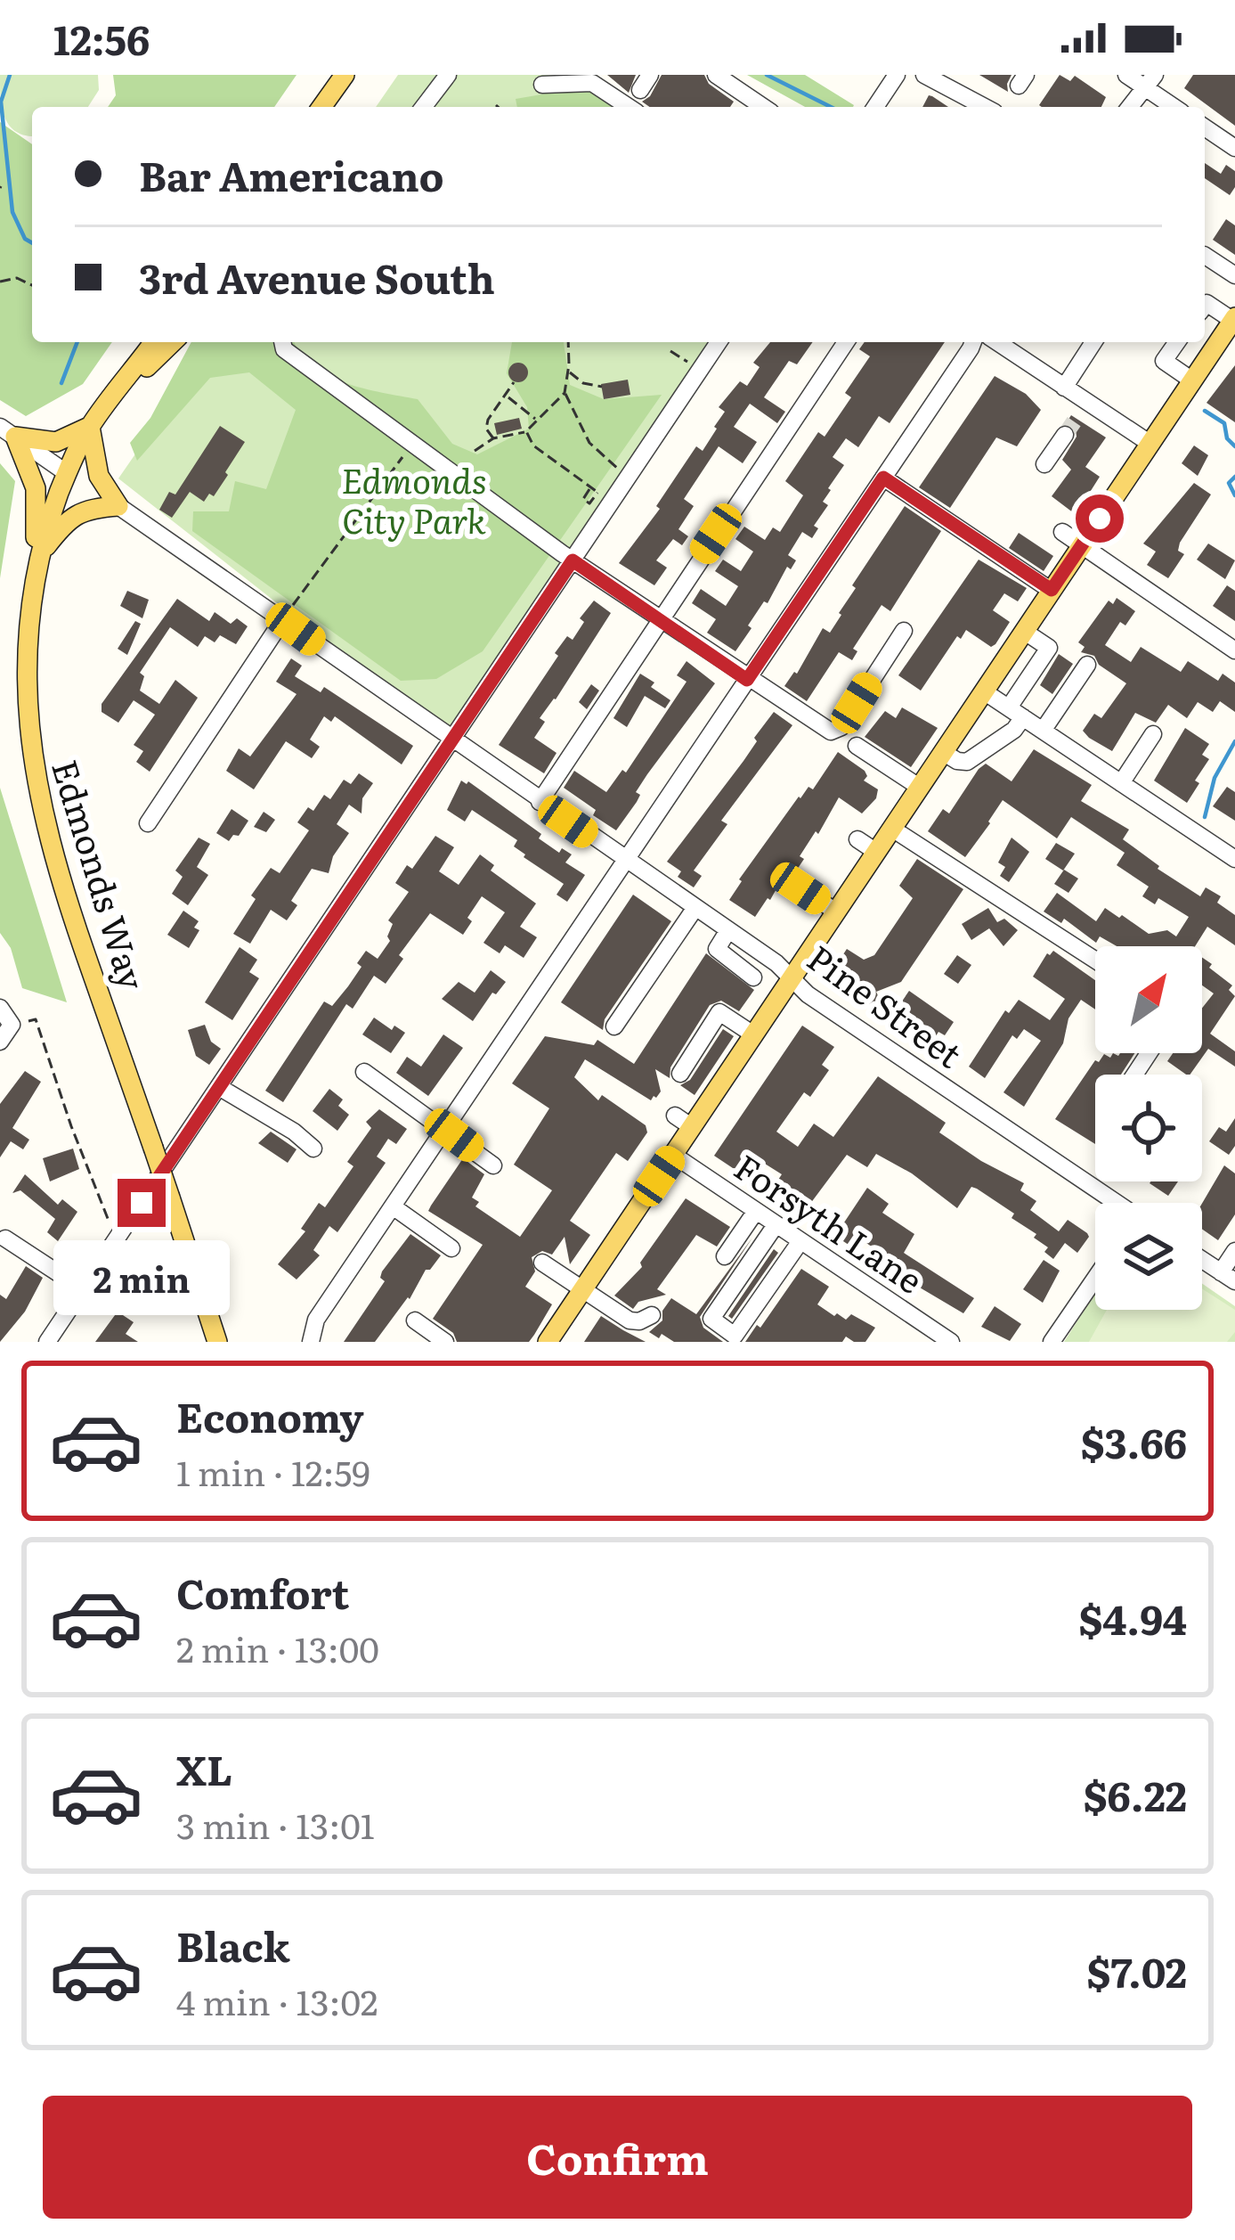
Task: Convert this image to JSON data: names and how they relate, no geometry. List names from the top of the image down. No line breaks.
{"streets":{"main road":["Edmonds Way"],"street":["Pine Street","Forsyth Lane"]},"parks":["Edmonds City Park"],"north":"top right","page":{"status":"12:56","banner":["Bar Americano","3rd Avenue South"],"bubble":"2 min","list":[{"name":"Economy","note":"1 min · 12:59","value":"$3.66"},{"name":"Comfort","note":"2 min · 13:00","value":"$4.94"},{"name":"XL","note":"3 min · 13:01","value":"$6.22"},{"name":"Black","note":"4 min · 13:02","value":"$7.02"}],"buttons":"Confirm"}}
